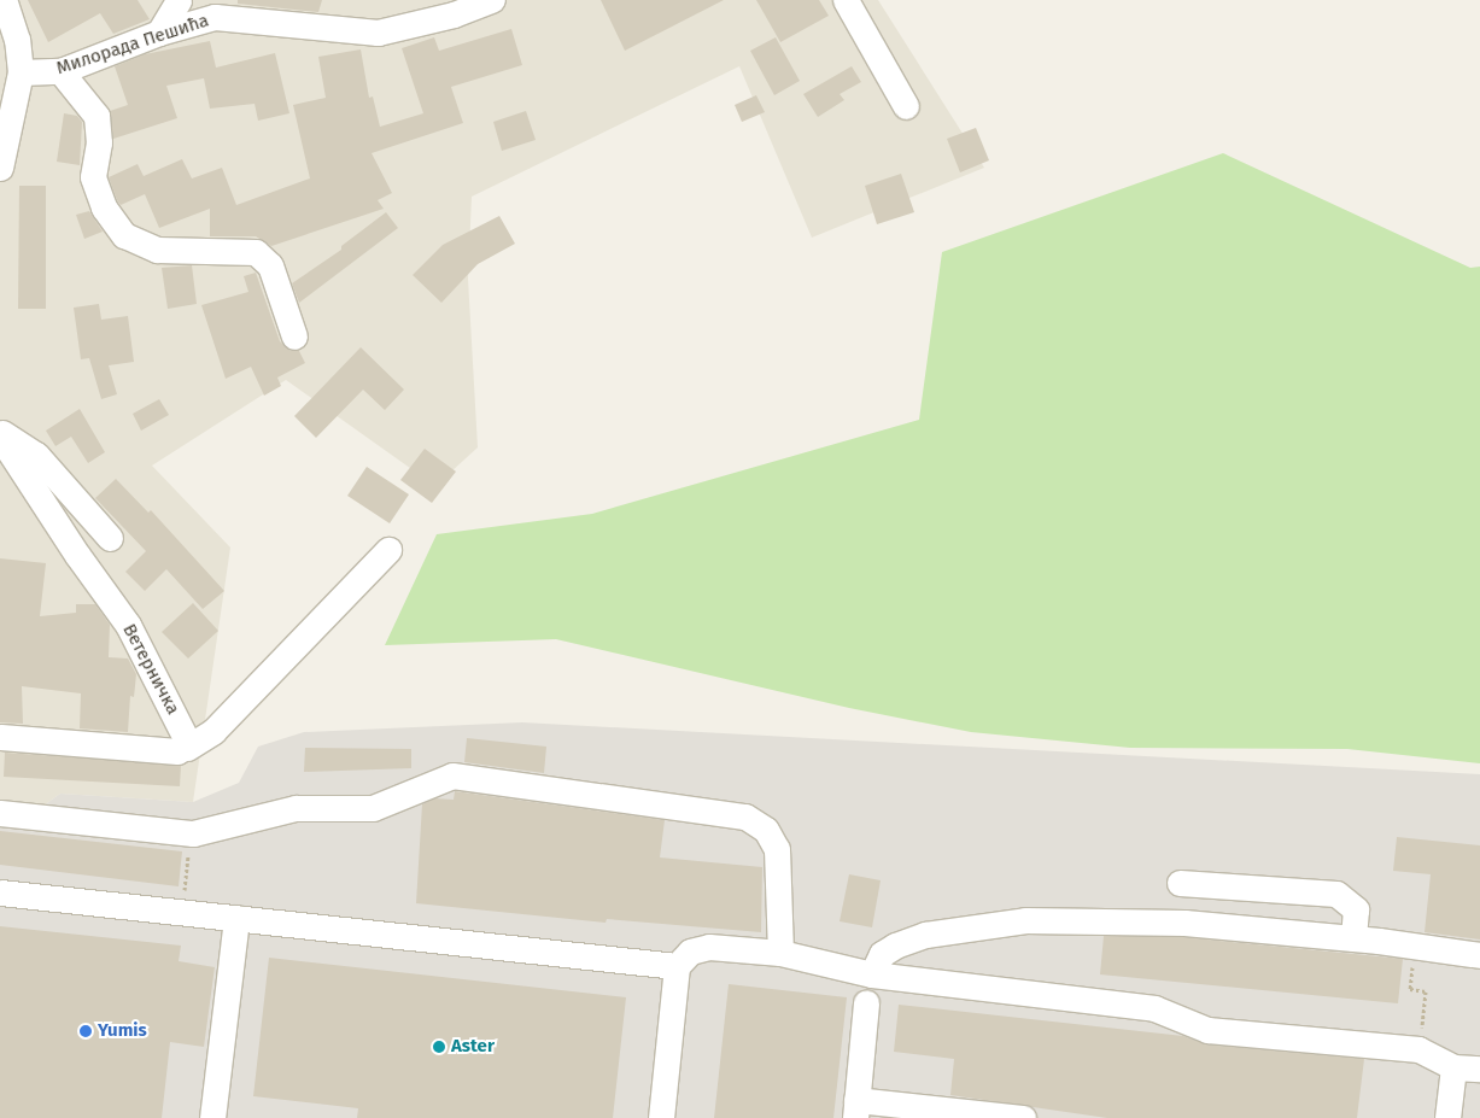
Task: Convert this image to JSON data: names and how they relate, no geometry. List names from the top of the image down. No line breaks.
{"streets":{"street":["Милорада Пешића","Ветерничка"]},"places":["Yumis","Aster"]}
